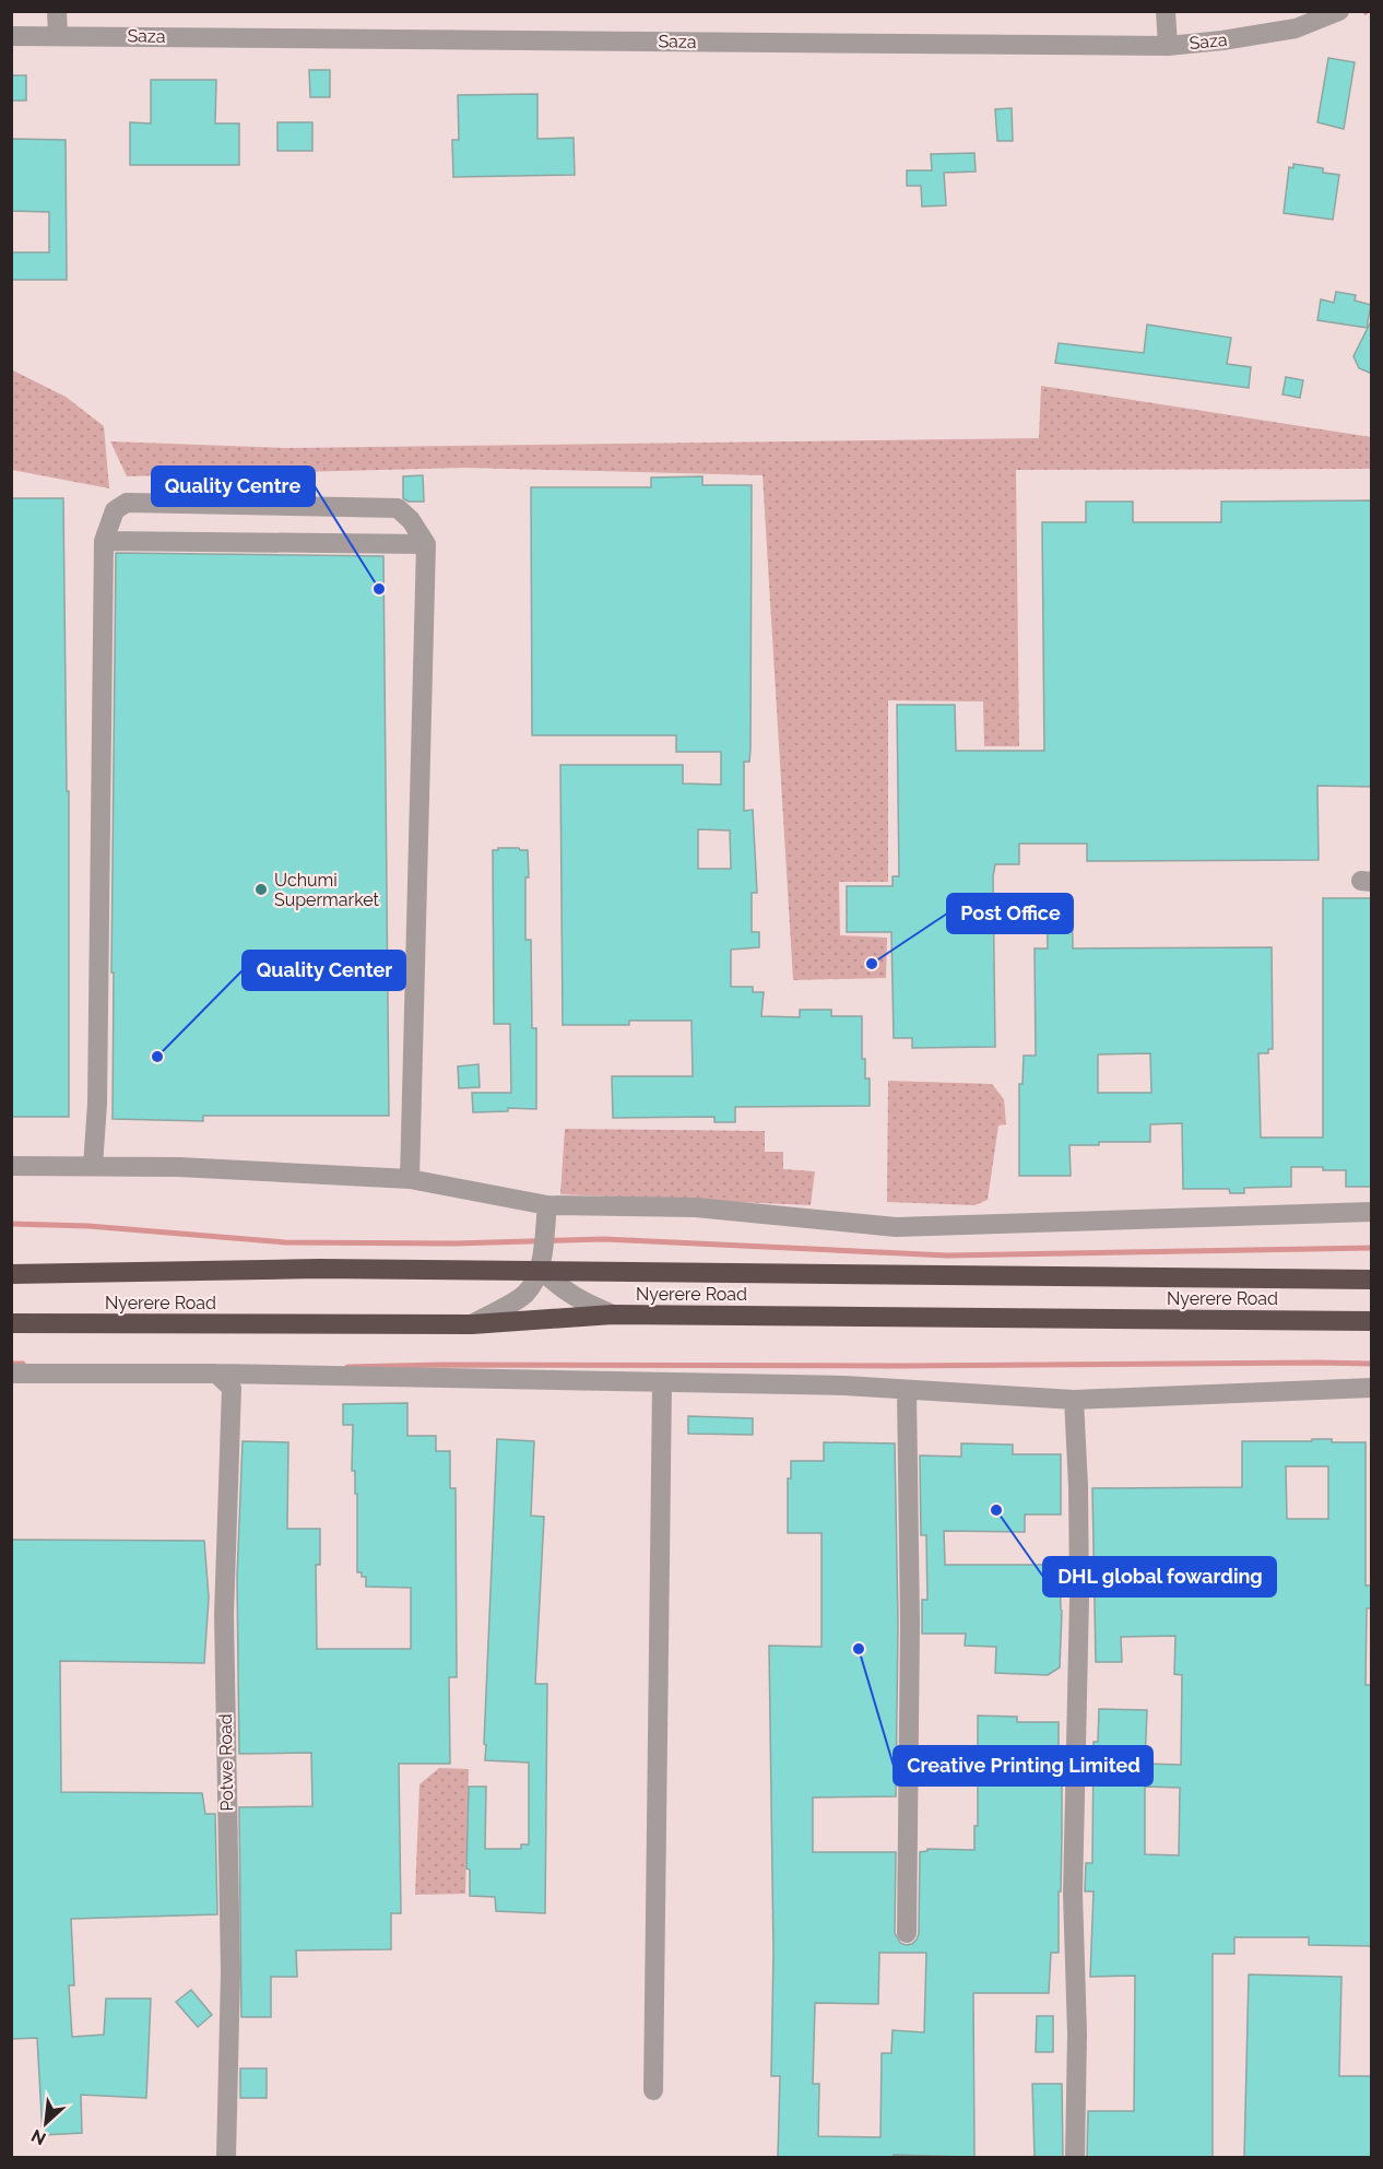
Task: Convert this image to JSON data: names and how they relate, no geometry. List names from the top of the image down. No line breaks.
{"streets":{"highway":["Nyerere Road"],"street":["Saza","Potwe Road"]},"places":["Quality Centre","Uchumi Supermarket","Post Office","Quality Center","DHL global fowarding","Creative Printing Limited"],"north":"bottom left"}
